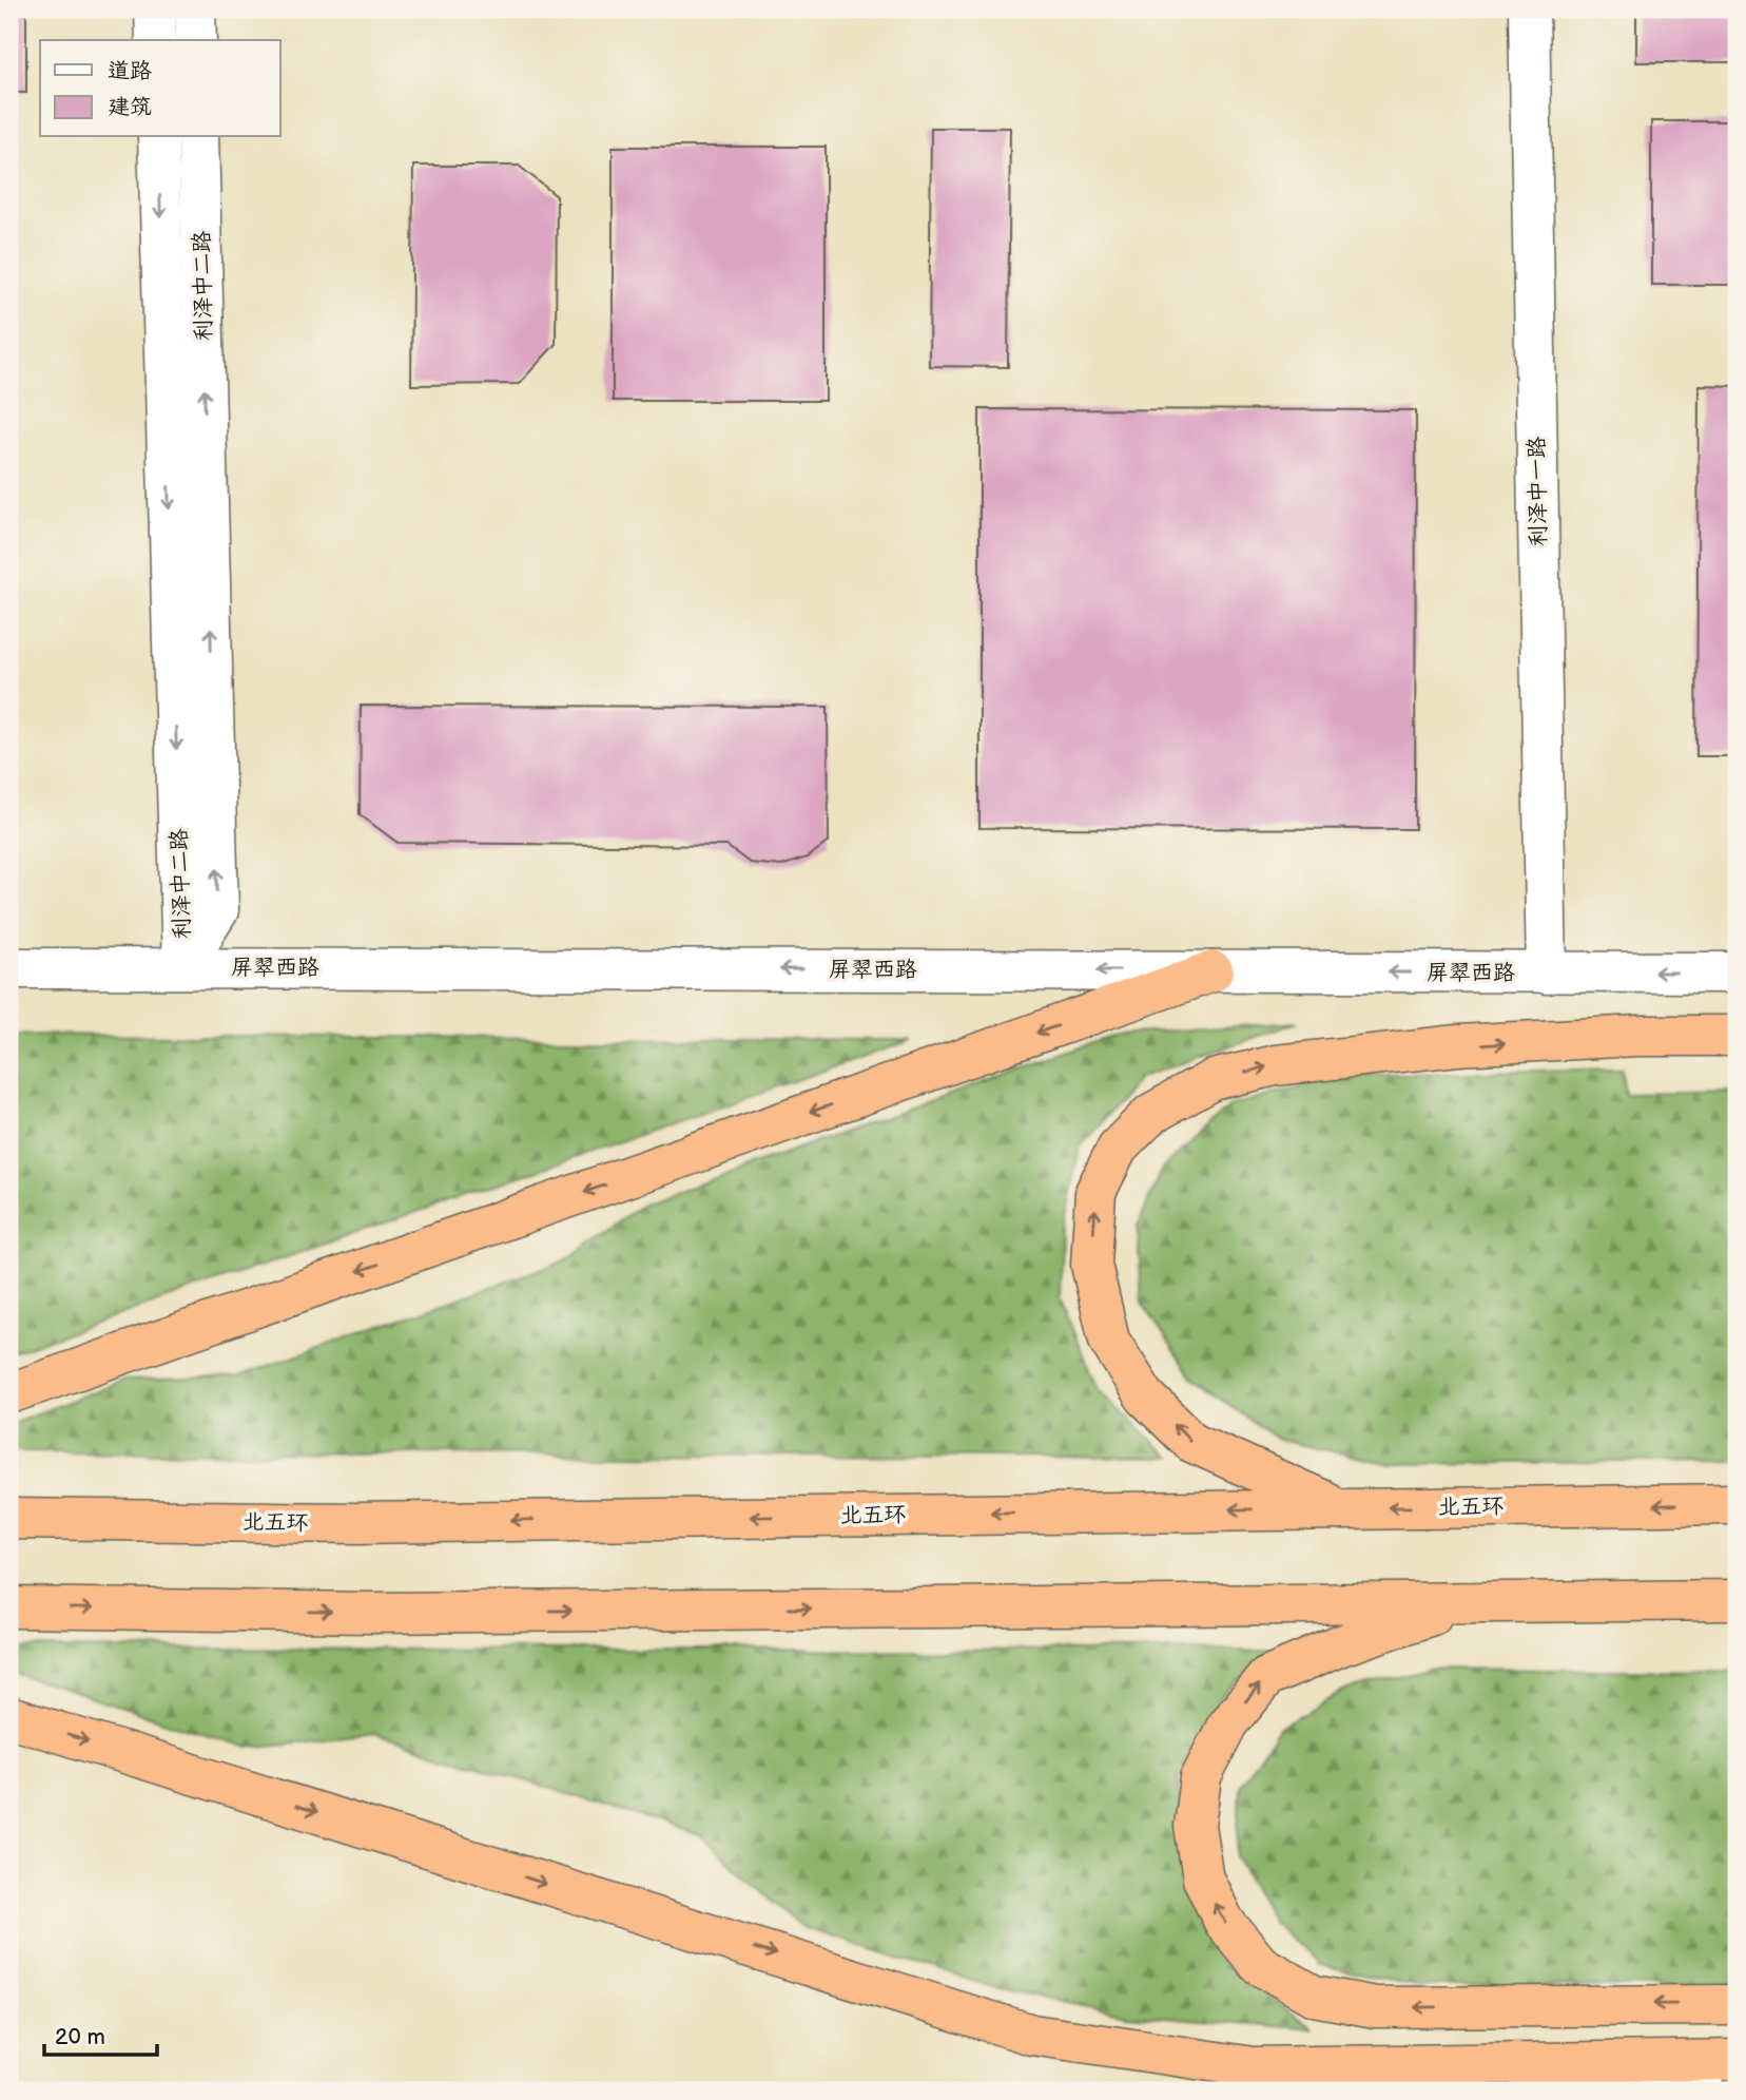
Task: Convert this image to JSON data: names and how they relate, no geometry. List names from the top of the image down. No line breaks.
{"streets":{"highway":["北五环"],"street":["利泽中二路","利泽中一路","屏翠西路"]},"crossings":[["利泽中二路","屏翠西路"],["利泽中一路","屏翠西路"]],"one_way":["屏翠西路"],"legend":["道路","建筑"],"scale_bar":"20 m"}
